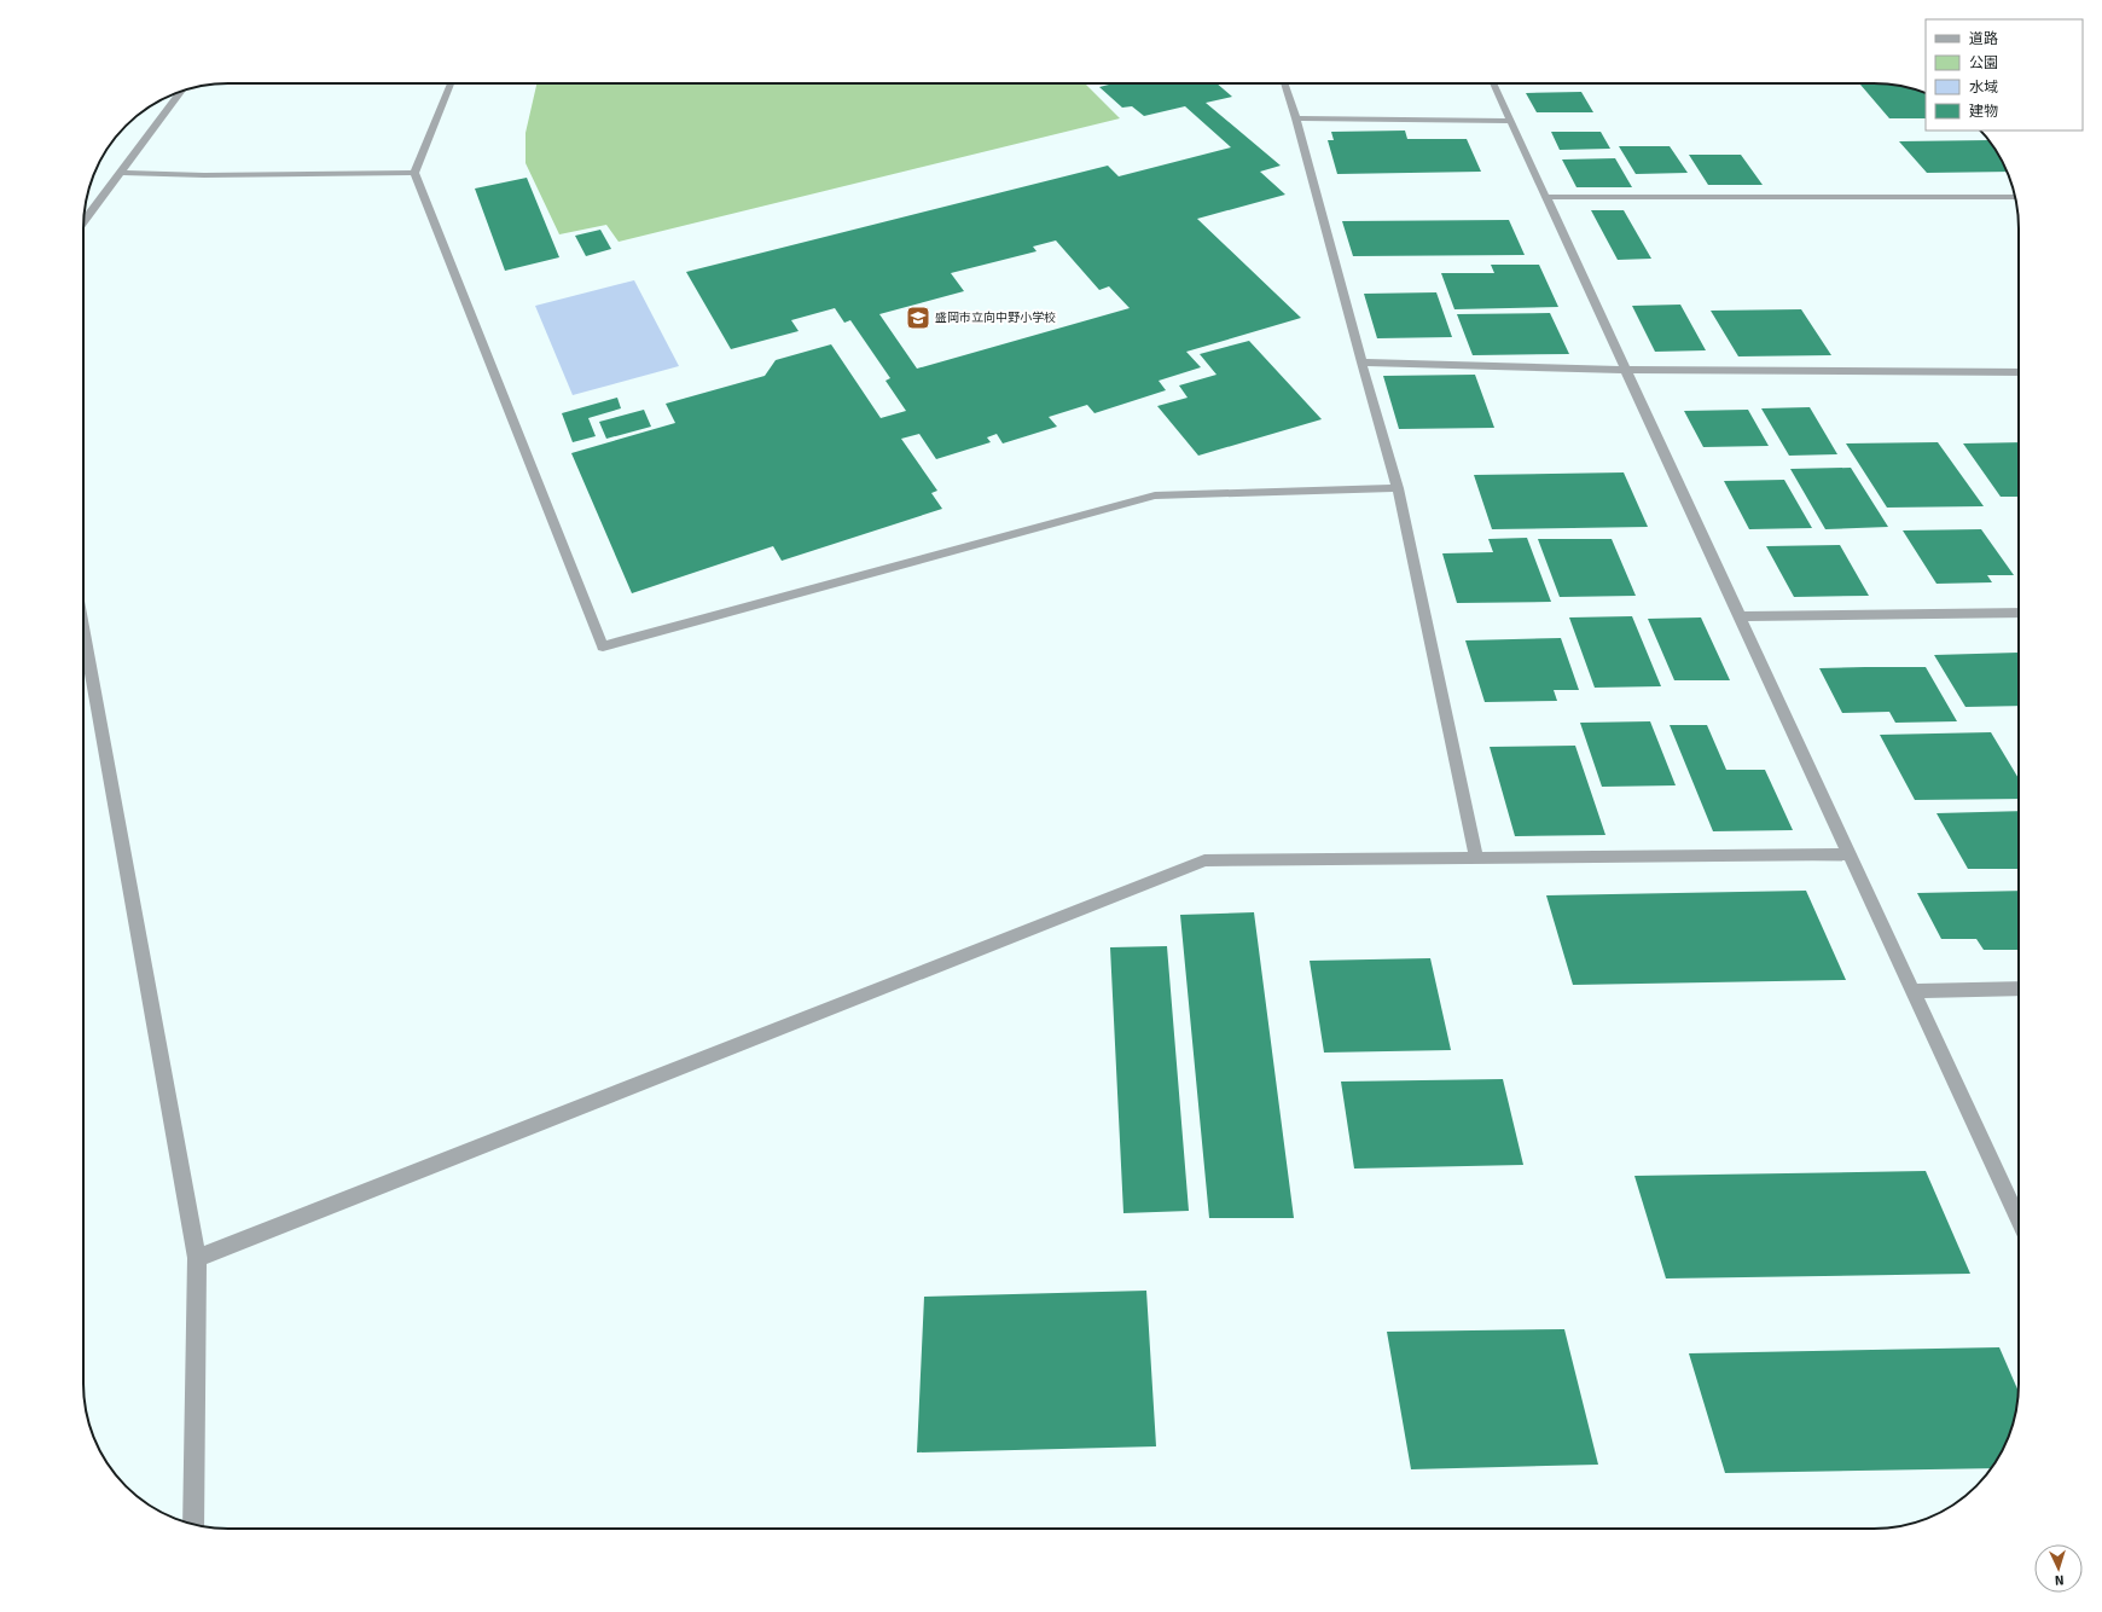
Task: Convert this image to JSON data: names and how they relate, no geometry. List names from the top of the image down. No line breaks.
{"places":{"school or university":["盛岡市立向中野小学校"]},"legend":["道路","公園","水域","建物"],"north":"bottom"}
